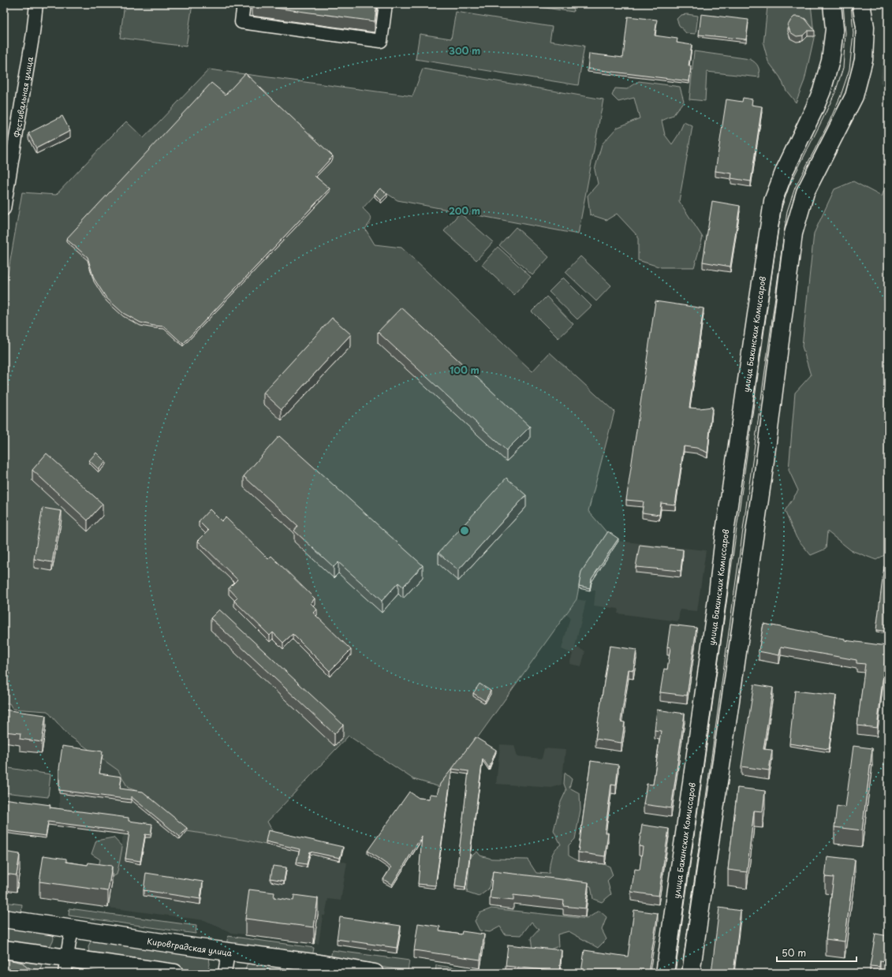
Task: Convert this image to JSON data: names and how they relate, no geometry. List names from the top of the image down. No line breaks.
{"streets":{"main road":["улица Бакинских Комиссаров","Кировградская улица"],"street":["Фестивальная улица"]},"scale_bar":"50 m","rings":["300 m","200 m","100 m"]}
